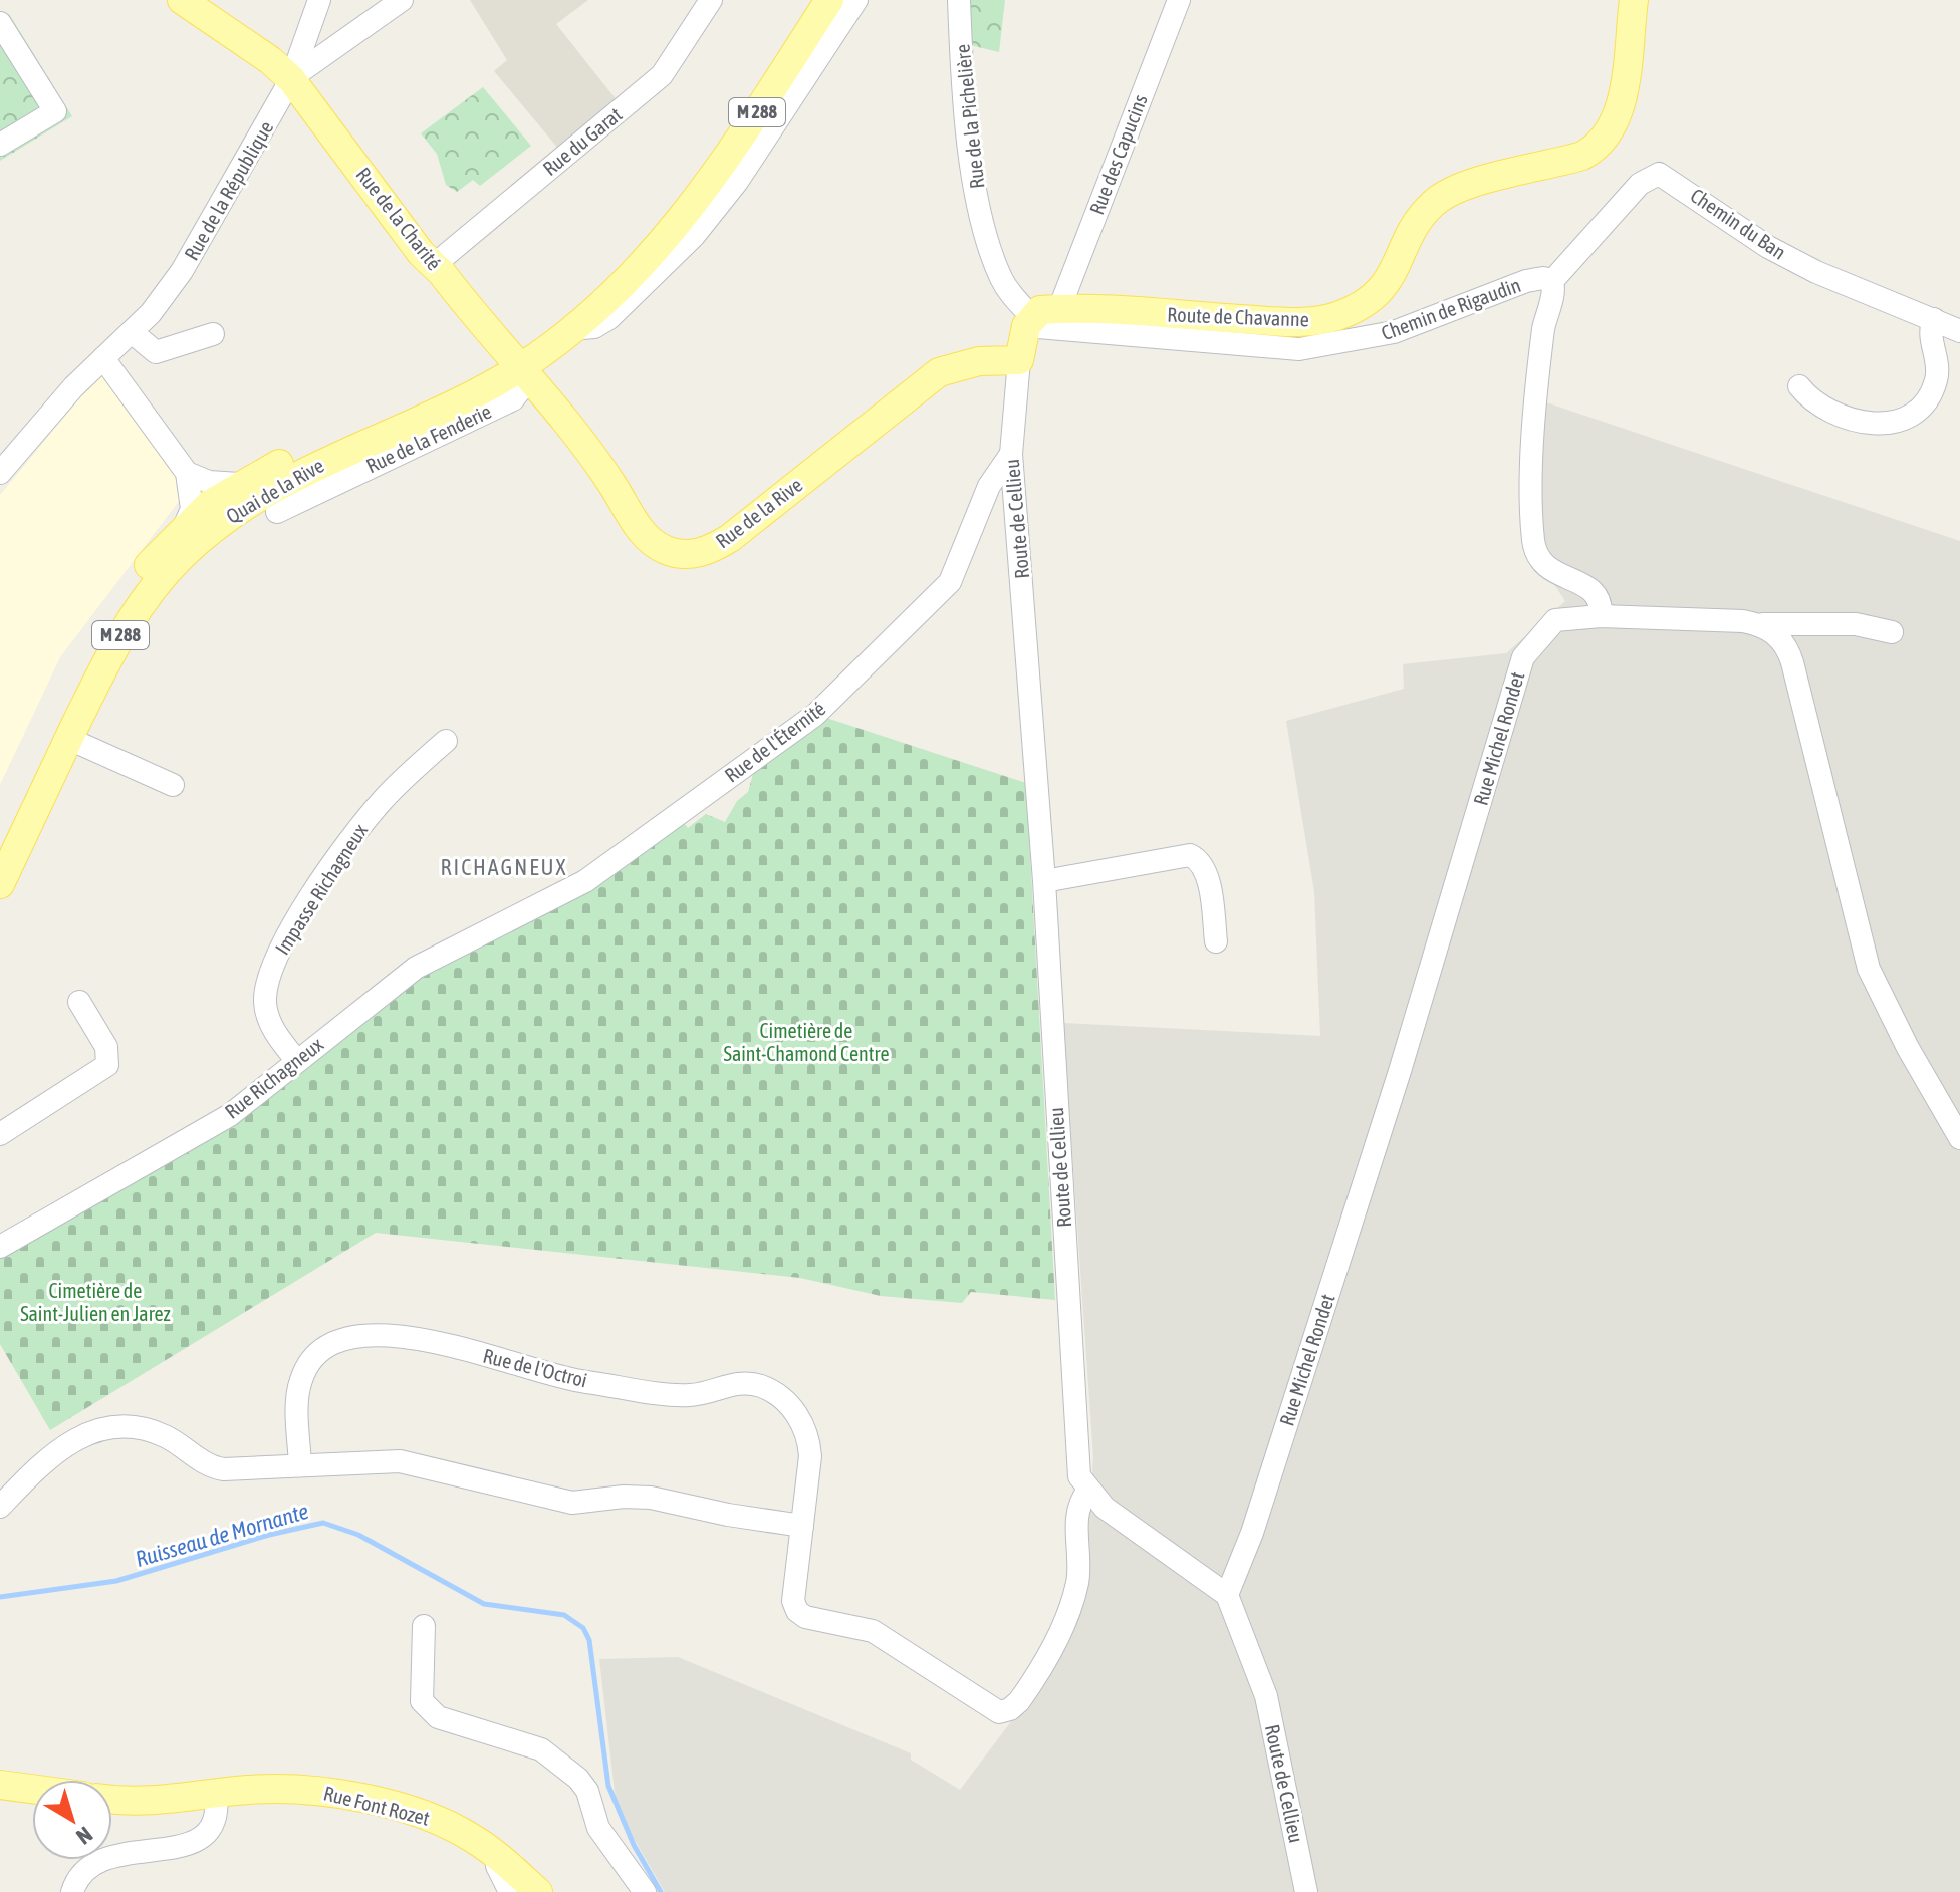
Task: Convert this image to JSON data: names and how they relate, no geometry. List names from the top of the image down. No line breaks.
{"streets":{"main road":["M 288","Rue de la Charité","Route de Chavanne","Quai de la Rive","Rue de la Rive","Rue Font Rozet"],"street":["Rue de la Pichelière","Rue du Garat","Rue des Capucins","Rue de la République","Chemin du Ban","Chemin de Rigaudin","Rue de la Fenderie","Route de Cellieu","Rue Michel Rondet","Rue de l'Éternité","Impasse Richagneux","Rue Richagneux","Rue de l'Octroi"]},"crossings":[["Rue de la Pichelière","Rue des Capucins"],["Rue de la Pichelière","Chemin de Rigaudin"],["Rue de la Pichelière","Route de Chavanne"],["Rue du Garat","Rue de la Charité"],["Rue des Capucins","Chemin de Rigaudin"],["Rue des Capucins","Route de Chavanne"],["Rue de la République","Rue de la Charité"],["Rue de la Charité","Rue de la Fenderie"],["Rue de la Charité","Quai de la Rive"],["Rue de la Charité","Rue de la Rive"],["Chemin du Ban","Chemin de Rigaudin"],["Chemin de Rigaudin","Route de Chavanne"],["Chemin de Rigaudin","Rue Michel Rondet"],["Rue de la Fenderie","Quai de la Rive"],["Rue de la Fenderie","Rue de la Rive"],["Quai de la Rive","Rue de la Rive"],["Rue de la Rive","Route de Cellieu"],["Route de Cellieu","Rue Michel Rondet"],["Route de Cellieu","Rue de l'Éternité"],["Route de Cellieu","Rue de l'Octroi"],["Rue de l'Éternité","Rue Richagneux"],["Impasse Richagneux","Rue Richagneux"]],"districts":["RICHAGNEUX"],"water":["Ruisseau de Mornante"],"parks":["Cimetière de Saint-Chamond Centre","Cimetière de Saint-Julien en Jarez"],"north":"bottom right"}
